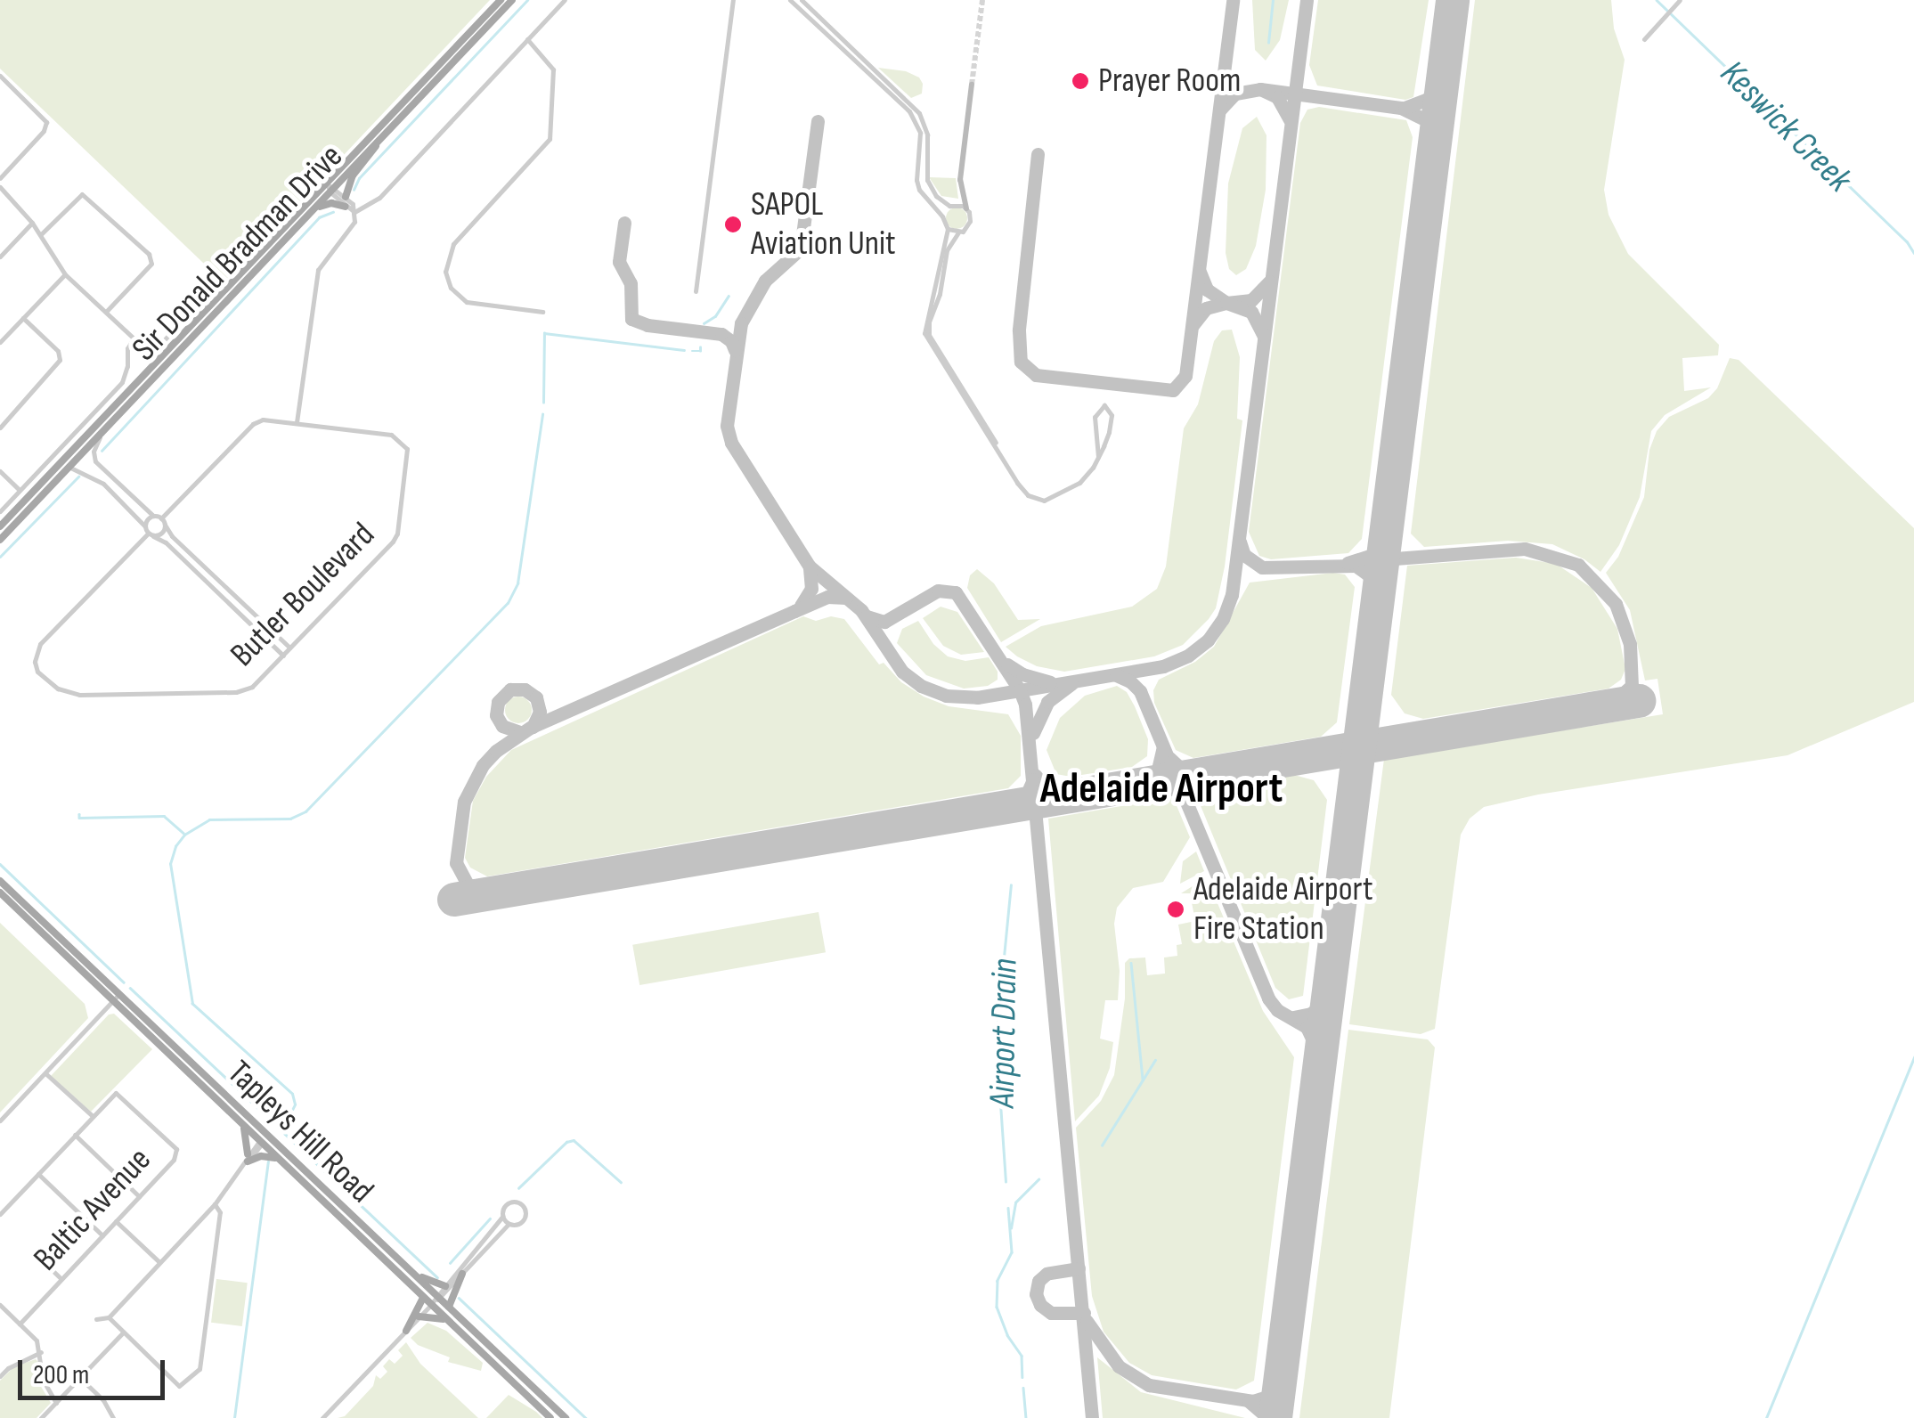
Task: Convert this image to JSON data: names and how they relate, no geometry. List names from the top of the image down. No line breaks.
{"streets":{"main road":["Sir Donald Bradman Drive","Tapleys Hill Road"],"street":["Butler Boulevard","Baltic Avenue"]},"districts":["Adelaide Airport"],"water":["Keswick Creek","Airport Drain"],"places":["Prayer Room","SAPOL Aviation Unit","Adelaide Airport Fire Station"],"scale_bar":"200 m"}
